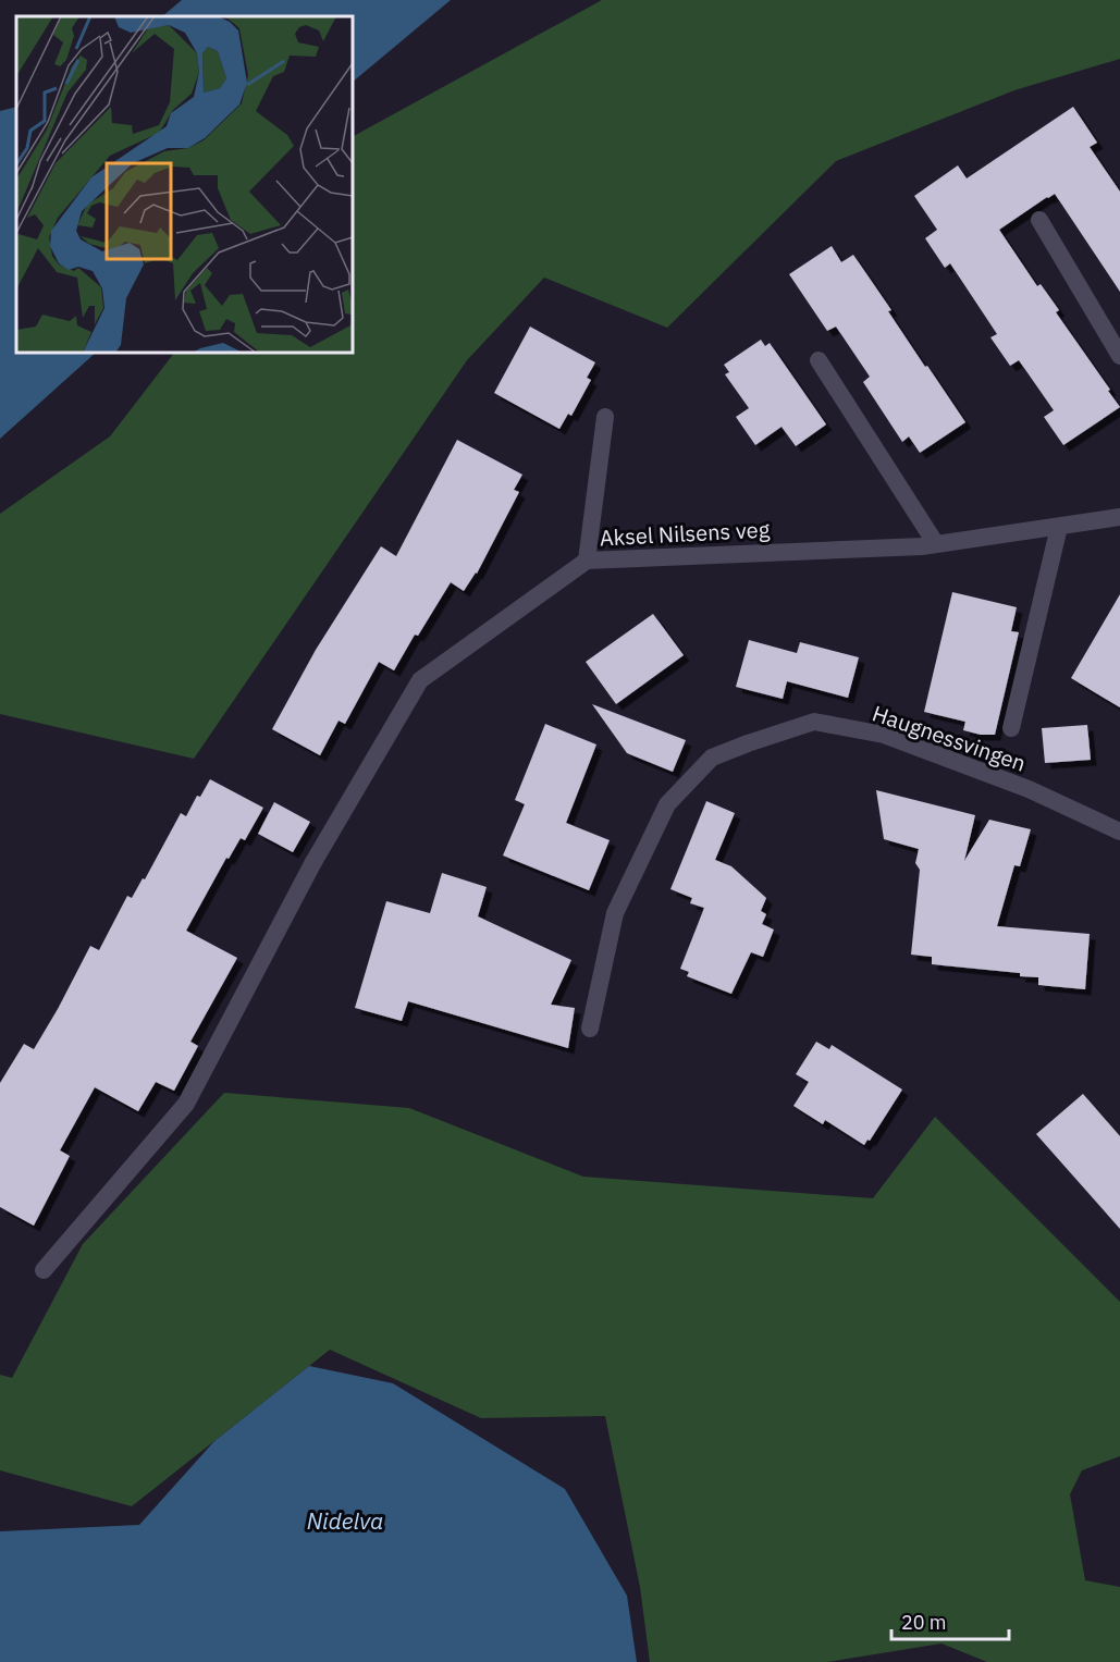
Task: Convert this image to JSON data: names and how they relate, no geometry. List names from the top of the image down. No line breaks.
{"streets":{"street":["Aksel Nilsens veg","Haugnessvingen"]},"water":["Nidelva"],"scale_bar":"20 m"}
